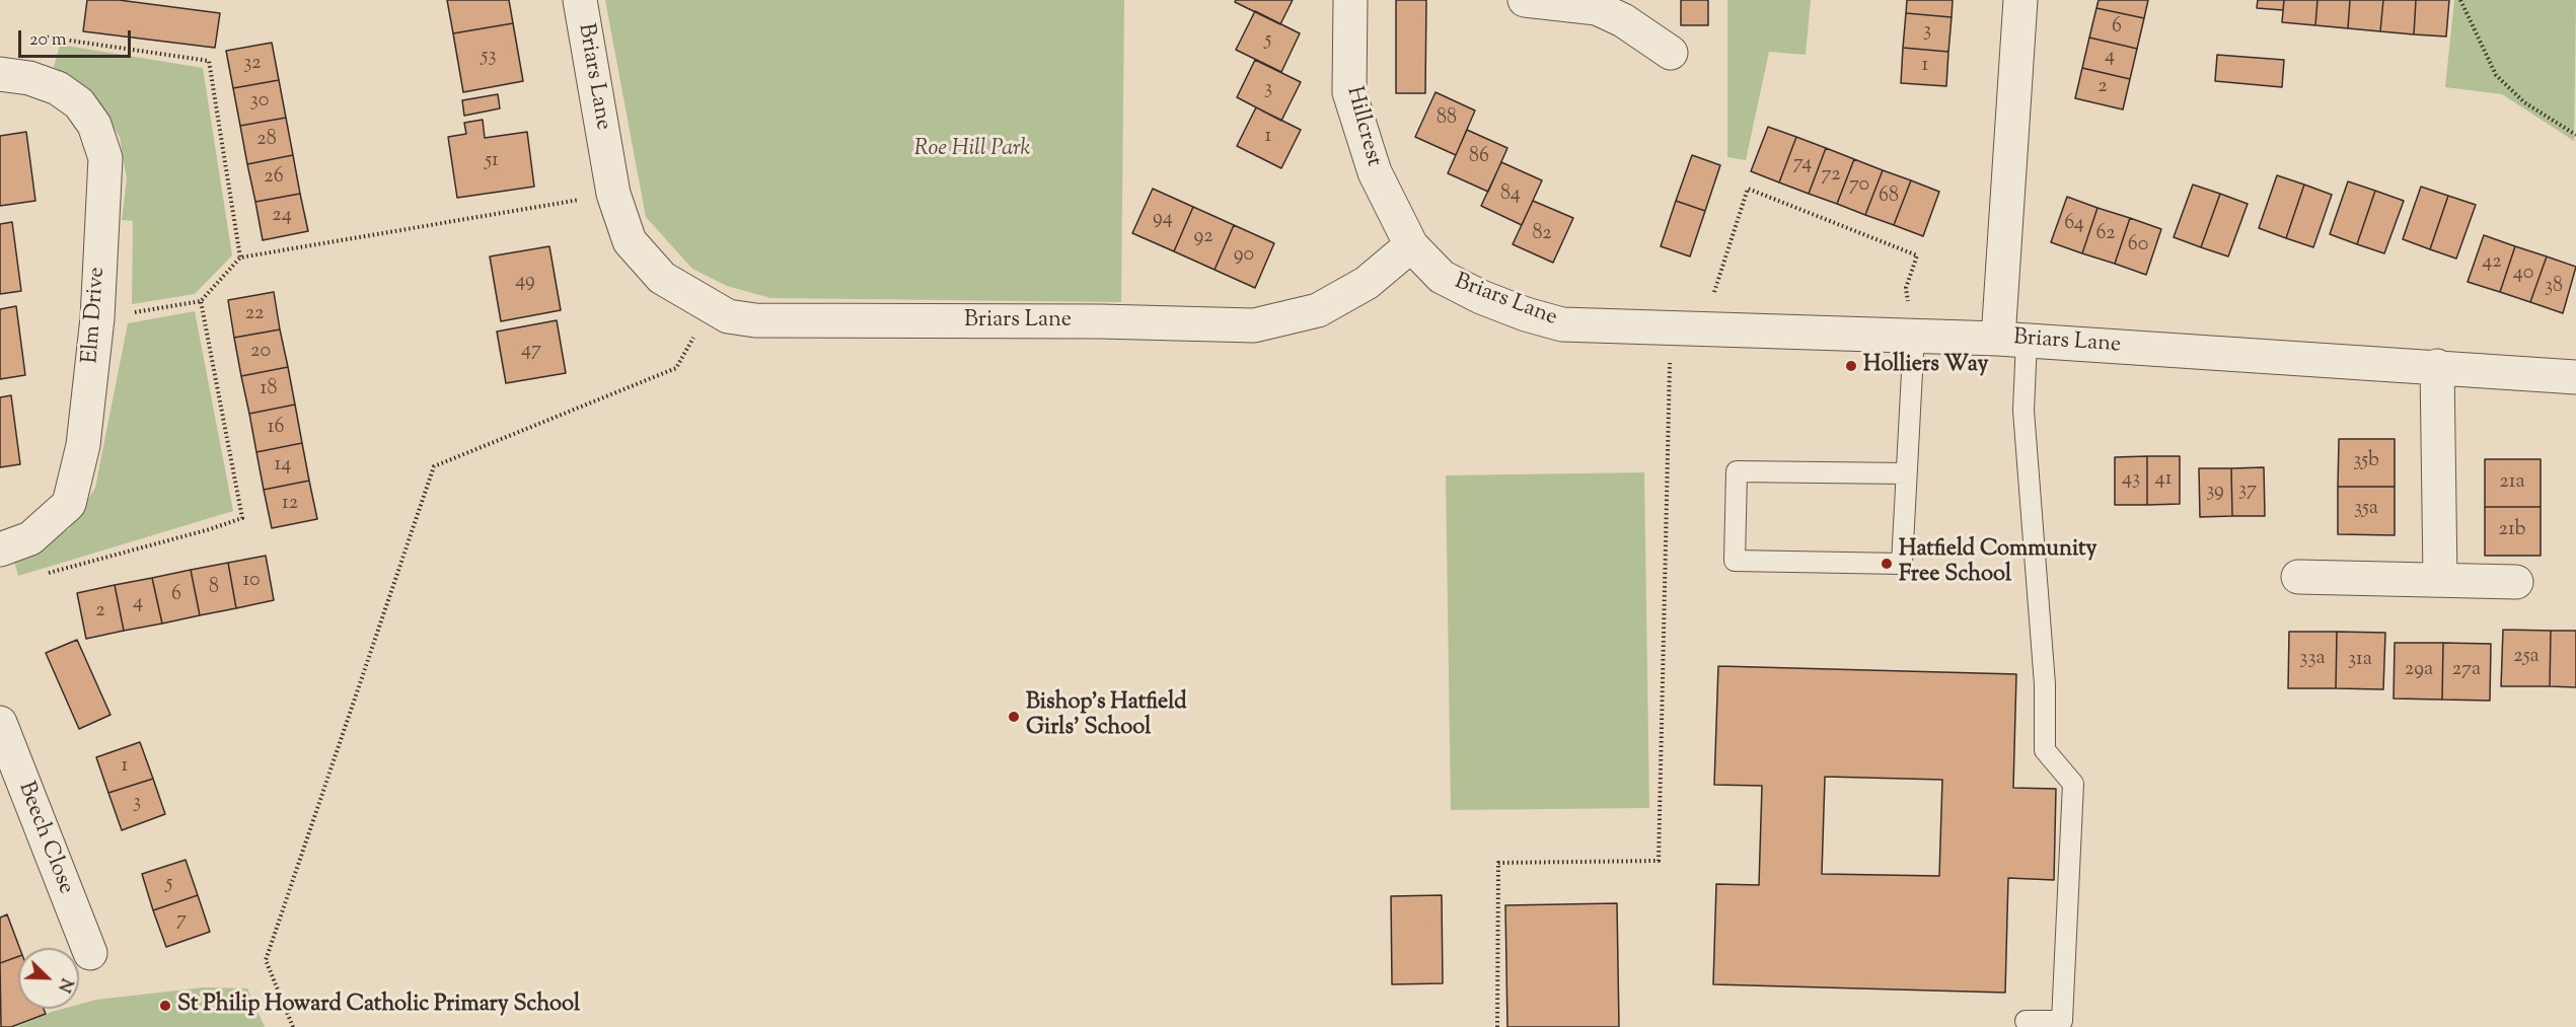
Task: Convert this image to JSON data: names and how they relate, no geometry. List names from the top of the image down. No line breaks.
{"streets":{"street":["Briars Lane","Hillcrest","Elm Drive","Beech Close"]},"crossings":[["Briars Lane","Hillcrest"]],"parks":["Roe Hill Park"],"places":["Holliers Way","Hatfield Community Free School","Bishop's Hatfield Girls' School","St Philip Howard Catholic Primary School"],"house_numbers":["6","3","5","53","4","32","1","2","3","30","88","1","28","86","51","74","72","26","70","84","68","24","94","64","82","62","92","60","90","42","40","49","38","22","47","20","18","16","35b","14","43","41","21a","37","39","12","35a","21b","10","8","6","4","2","25a","33a","31a","29a","27a","1","3","5","7"],"scale_bar":"20 m","north":"bottom right"}
